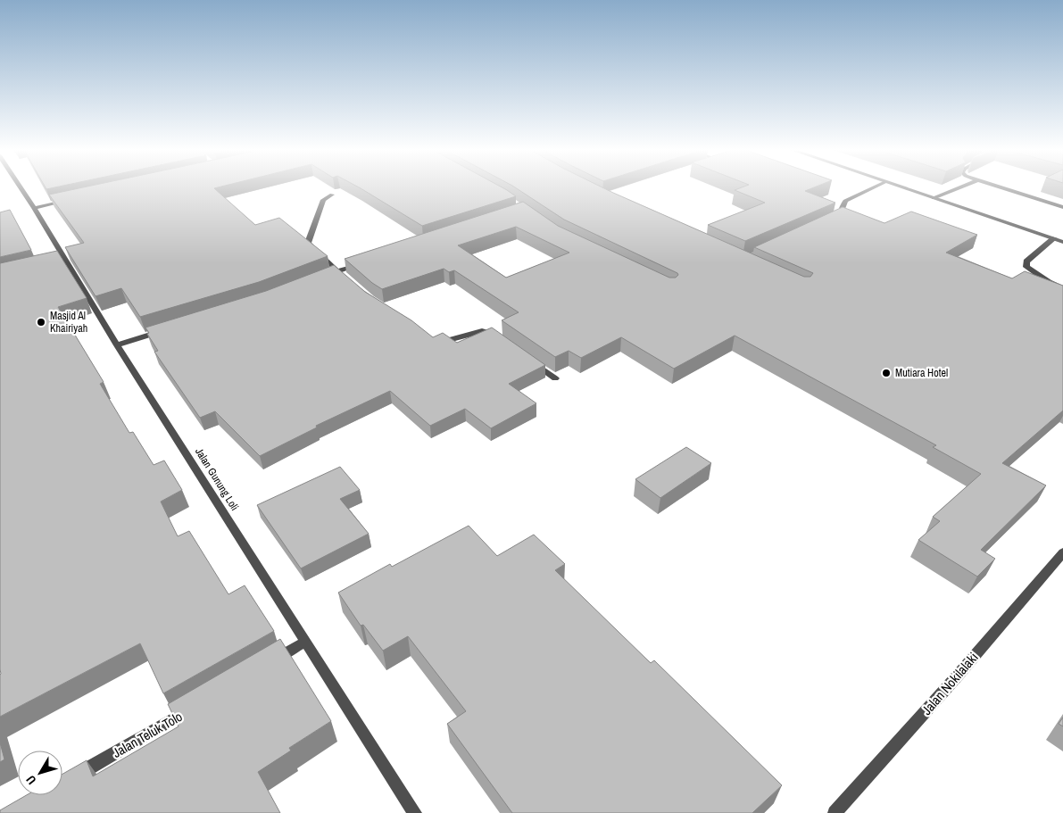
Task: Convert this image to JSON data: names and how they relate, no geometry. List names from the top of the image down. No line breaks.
{"streets":{"street":["Jalan Gunung Loli","Jalan Nokilalaki","Jalan Teluk Tolo"]},"places":["Masjid Al Khairiyah","Mutiara Hotel"],"north":"bottom left"}
